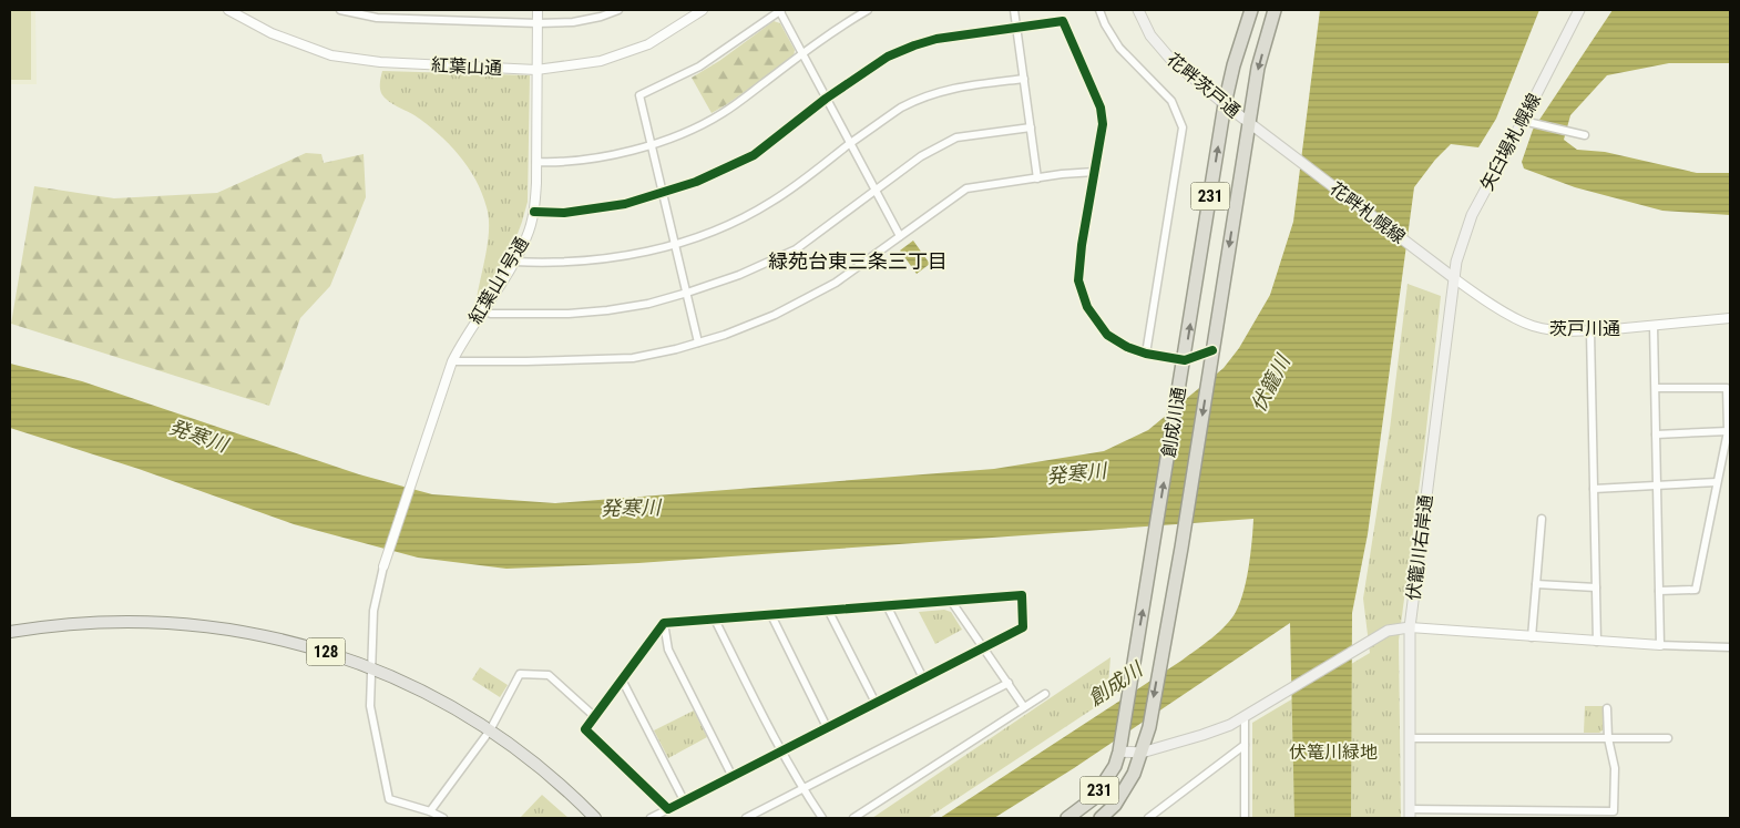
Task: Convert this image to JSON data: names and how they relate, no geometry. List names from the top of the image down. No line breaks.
{"streets":{"highway":["231","創成川通"],"main road":["花畔茨戸通","矢臼場札幌線","花畔札幌線","伏籠川右岸通","128"],"street":["紅葉山通","紅葉山1号通","茨戸川通"]},"crossings":[["紅葉山通","紅葉山1号通"],["花畔茨戸通","花畔札幌線"],["花畔茨戸通","創成川通"],["矢臼場札幌線","花畔札幌線"],["矢臼場札幌線","茨戸川通"],["矢臼場札幌線","伏籠川右岸通"],["花畔札幌線","茨戸川通"],["花畔札幌線","伏籠川右岸通"],["茨戸川通","伏籠川右岸通"]],"districts":["緑苑台東三条三丁目"],"water":["伏籠川","発寒川","創成川"],"parks":["伏篭川緑地"]}
